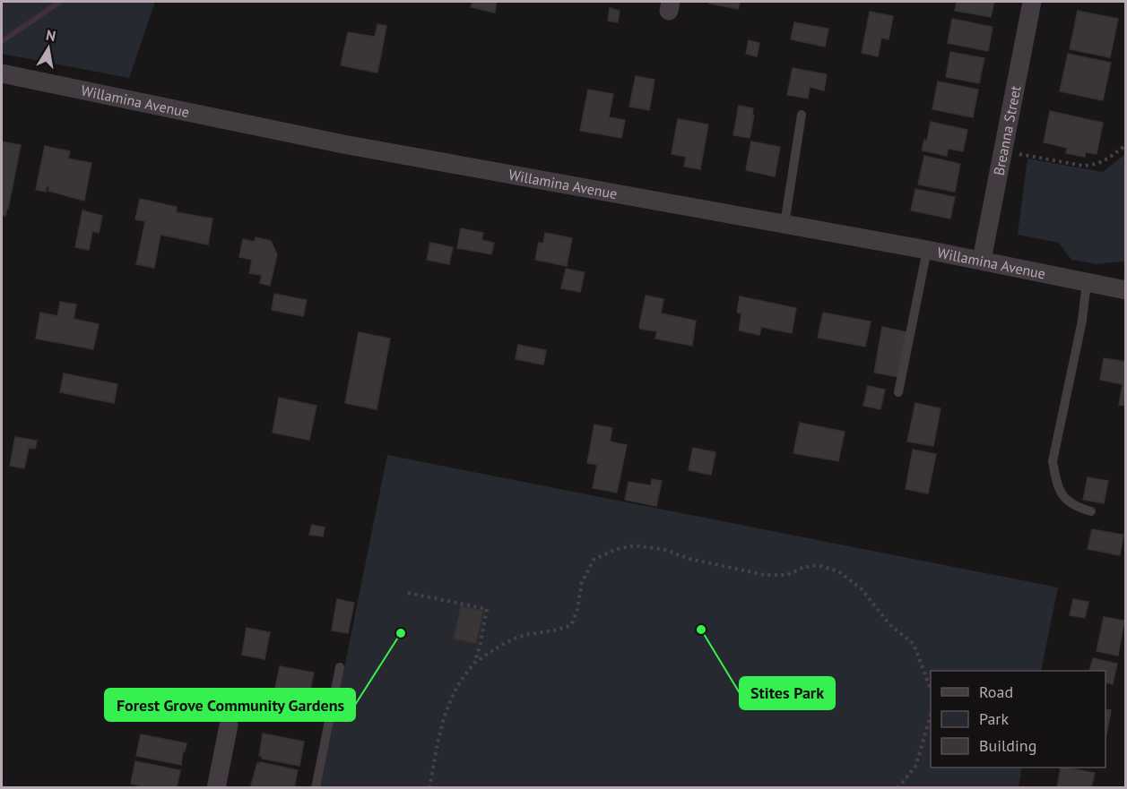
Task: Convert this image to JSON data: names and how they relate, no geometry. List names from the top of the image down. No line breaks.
{"streets":{"street":["Willamina Avenue","Breanna Street"]},"crossings":[["Willamina Avenue","Breanna Street"]],"places":["Stites Park","Forest Grove Community Gardens"],"legend":["Road","Park","Building"],"north":"top"}
